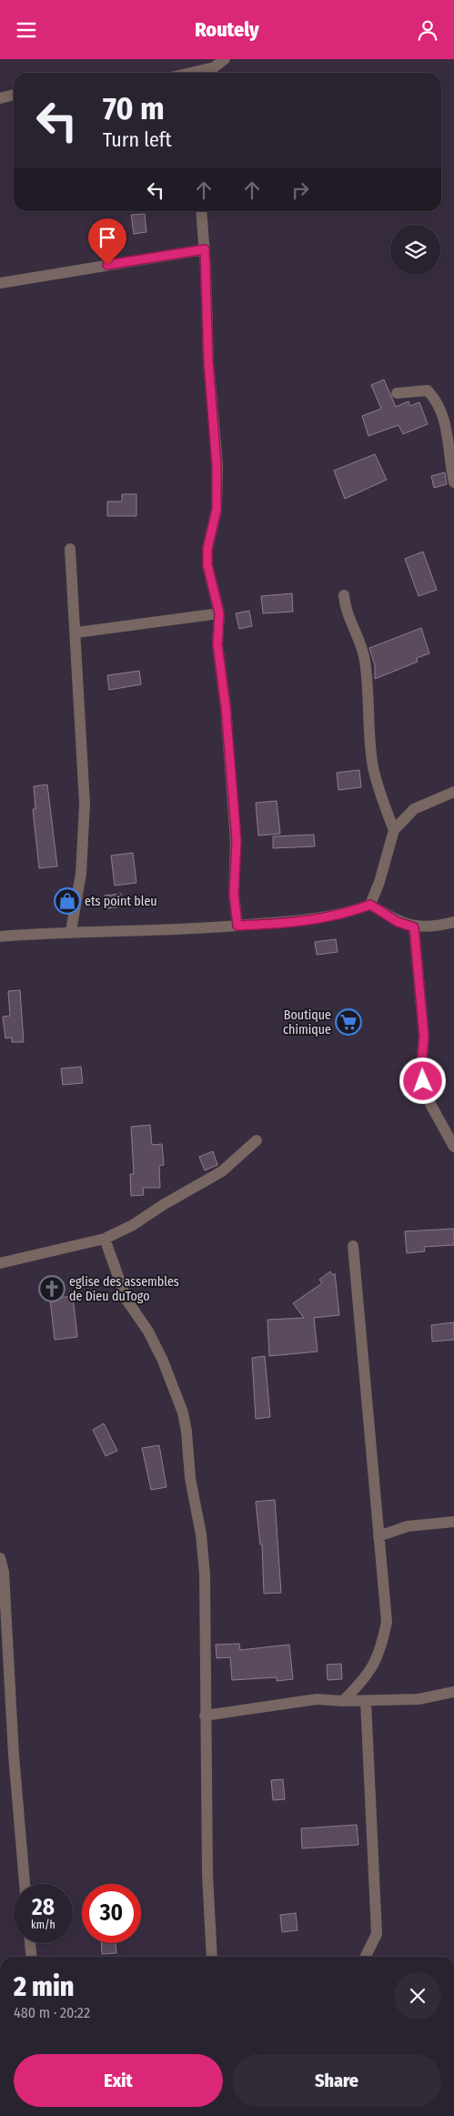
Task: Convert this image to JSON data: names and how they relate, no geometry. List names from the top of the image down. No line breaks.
{"places":{"shop":["ets point bleu"],"supermarket":["Boutique chimique"],"church":["eglise des assembles de Dieu duTogo"]},"page":{"header":"Routely","turn":["70 m","Turn left"],"speed":"28 km/h","limit":"30","heading":["2 min","480 m · 20:22"],"buttons":["Exit","Share"]}}
